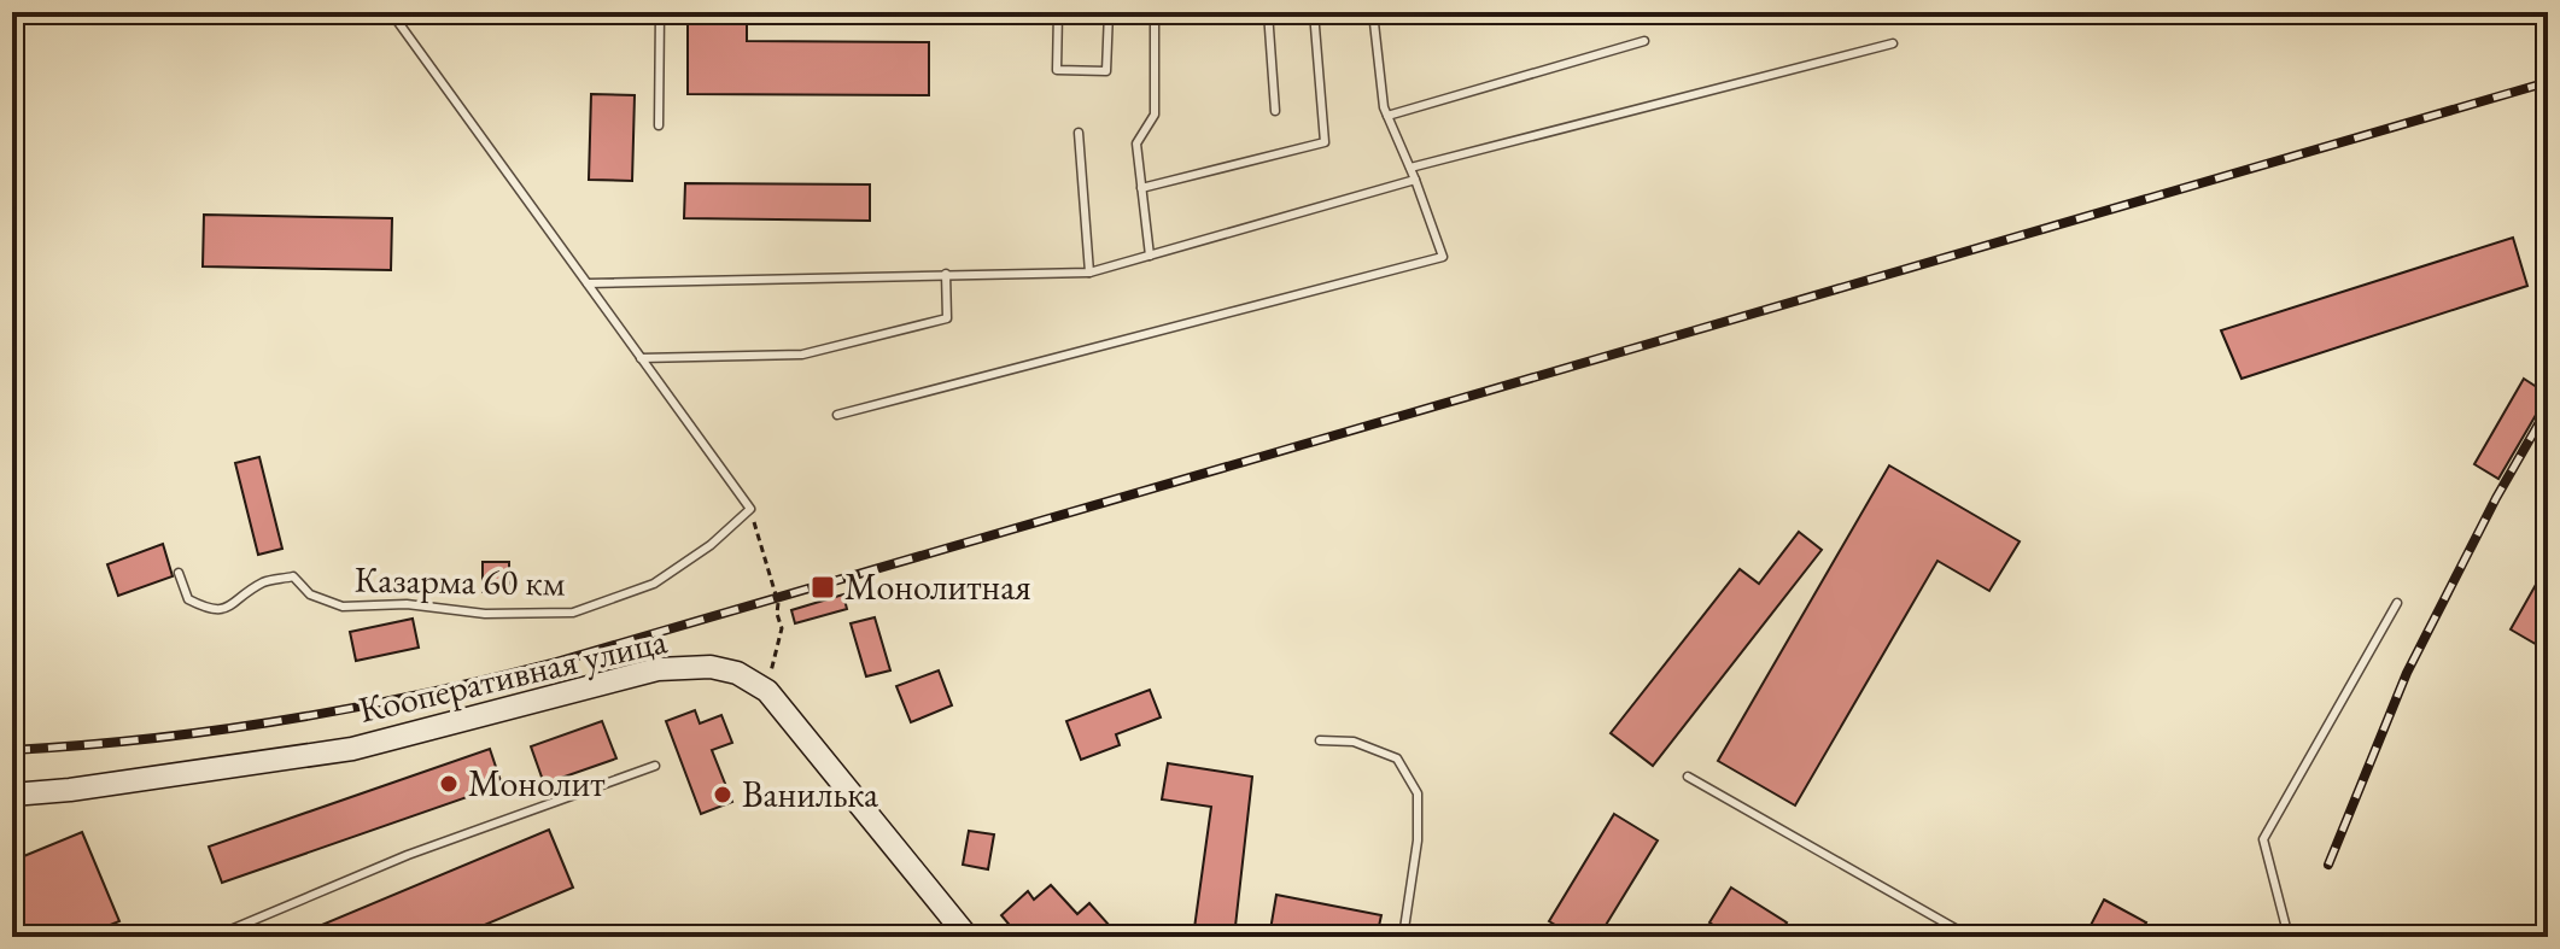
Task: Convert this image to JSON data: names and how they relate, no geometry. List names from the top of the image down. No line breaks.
{"streets":{"street":["Кооперативная улица"],"lane":["Казарма 60 км"]},"places":{"transit":["Монолитная"],"other":["Монолит","Ванилька"]}}
